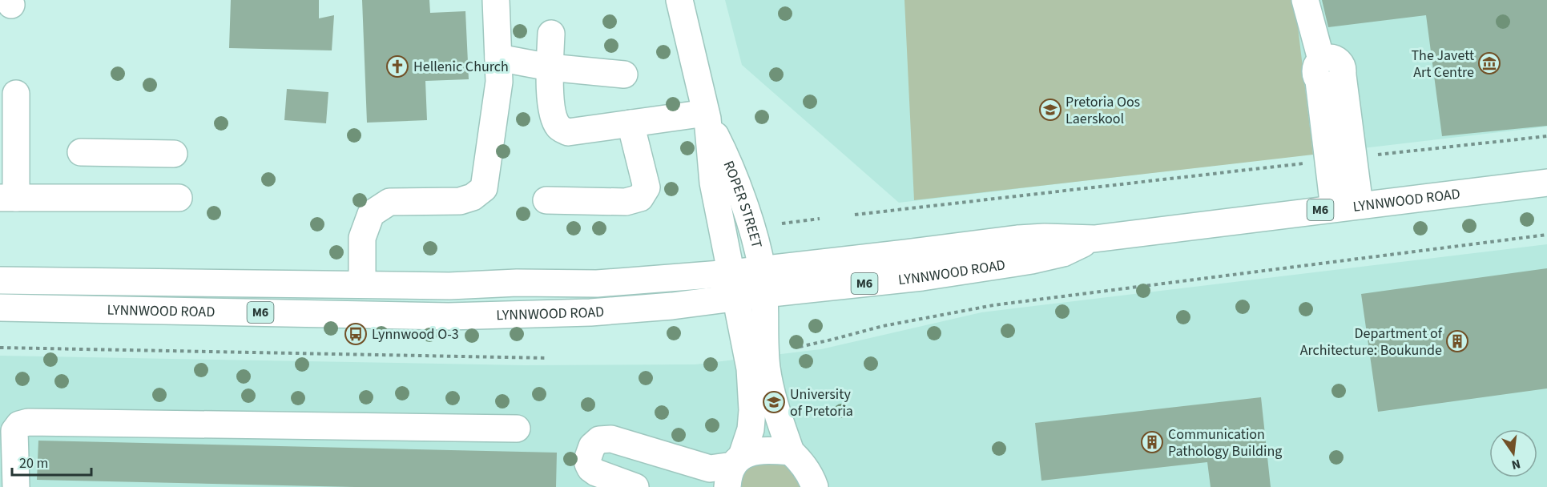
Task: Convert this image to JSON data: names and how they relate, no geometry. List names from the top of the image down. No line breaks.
{"streets":{"main road":["LYNNWOOD ROAD","ROPER STREET","M6"]},"crossings":[["LYNNWOOD ROAD","ROPER STREET"]],"places":{"museum":["The Javett Art Centre"],"church":["Hellenic Church"],"school or university":["Pretoria Oos Laerskool","University of Pretoria"],"bus stop":["Lynnwood O-3"],"building":["Department of Architecture: Boukunde","Communication Pathology Building"]},"scale_bar":"20 m","north":"bottom"}
